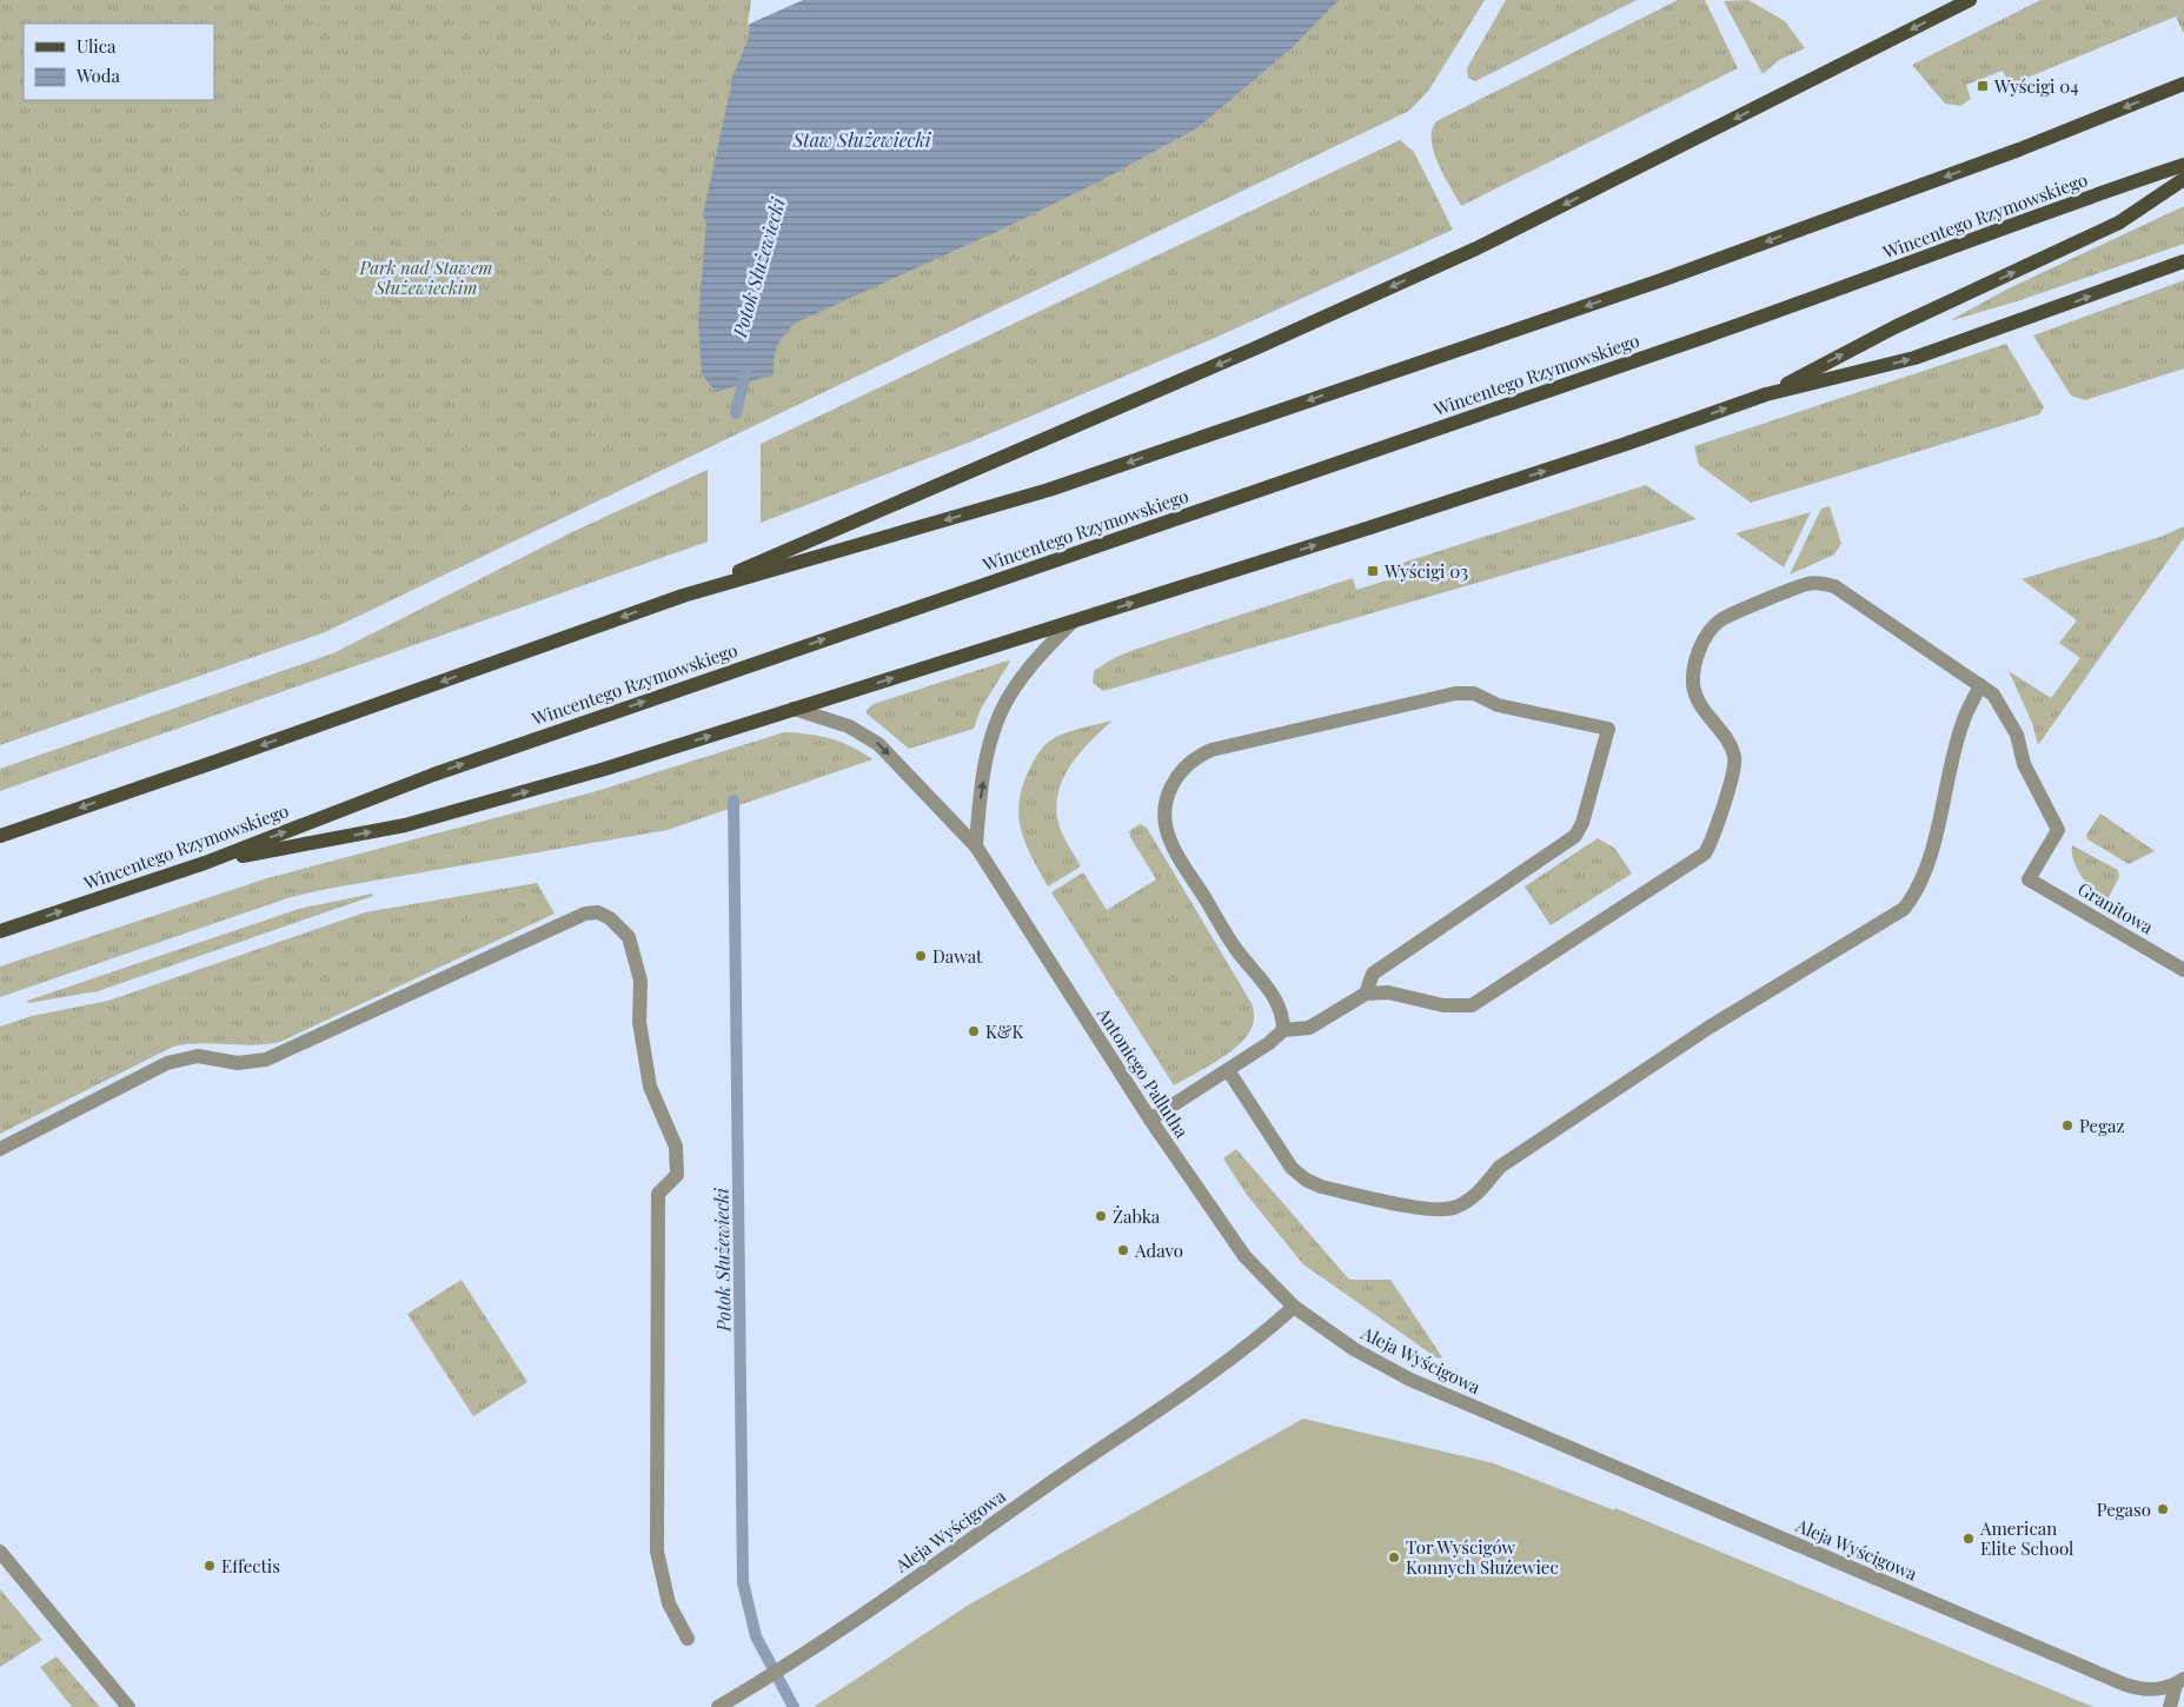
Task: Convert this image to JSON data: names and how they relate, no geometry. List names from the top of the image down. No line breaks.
{"streets":{"main road":["Wincentego Rzymowskiego"],"street":["Granitowa","Antoniego Pallutha","Aleja Wyścigowa"]},"crossings":[["Antoniego Pallutha","Aleja Wyścigowa"]],"water":["Staw Służewiecki","Potok Służewiecki"],"parks":["Park nad Stawem Służewieckim"],"places":{"transit":["Wyścigi 04","Wyścigi 03"],"other":["Dawat","K&K","Pegaz","Żabka","Adavo","Pegaso","American Elite School","Tor Wyścigów Konnych Służewiec","Effectis"]},"legend":["Ulica","Woda"]}
